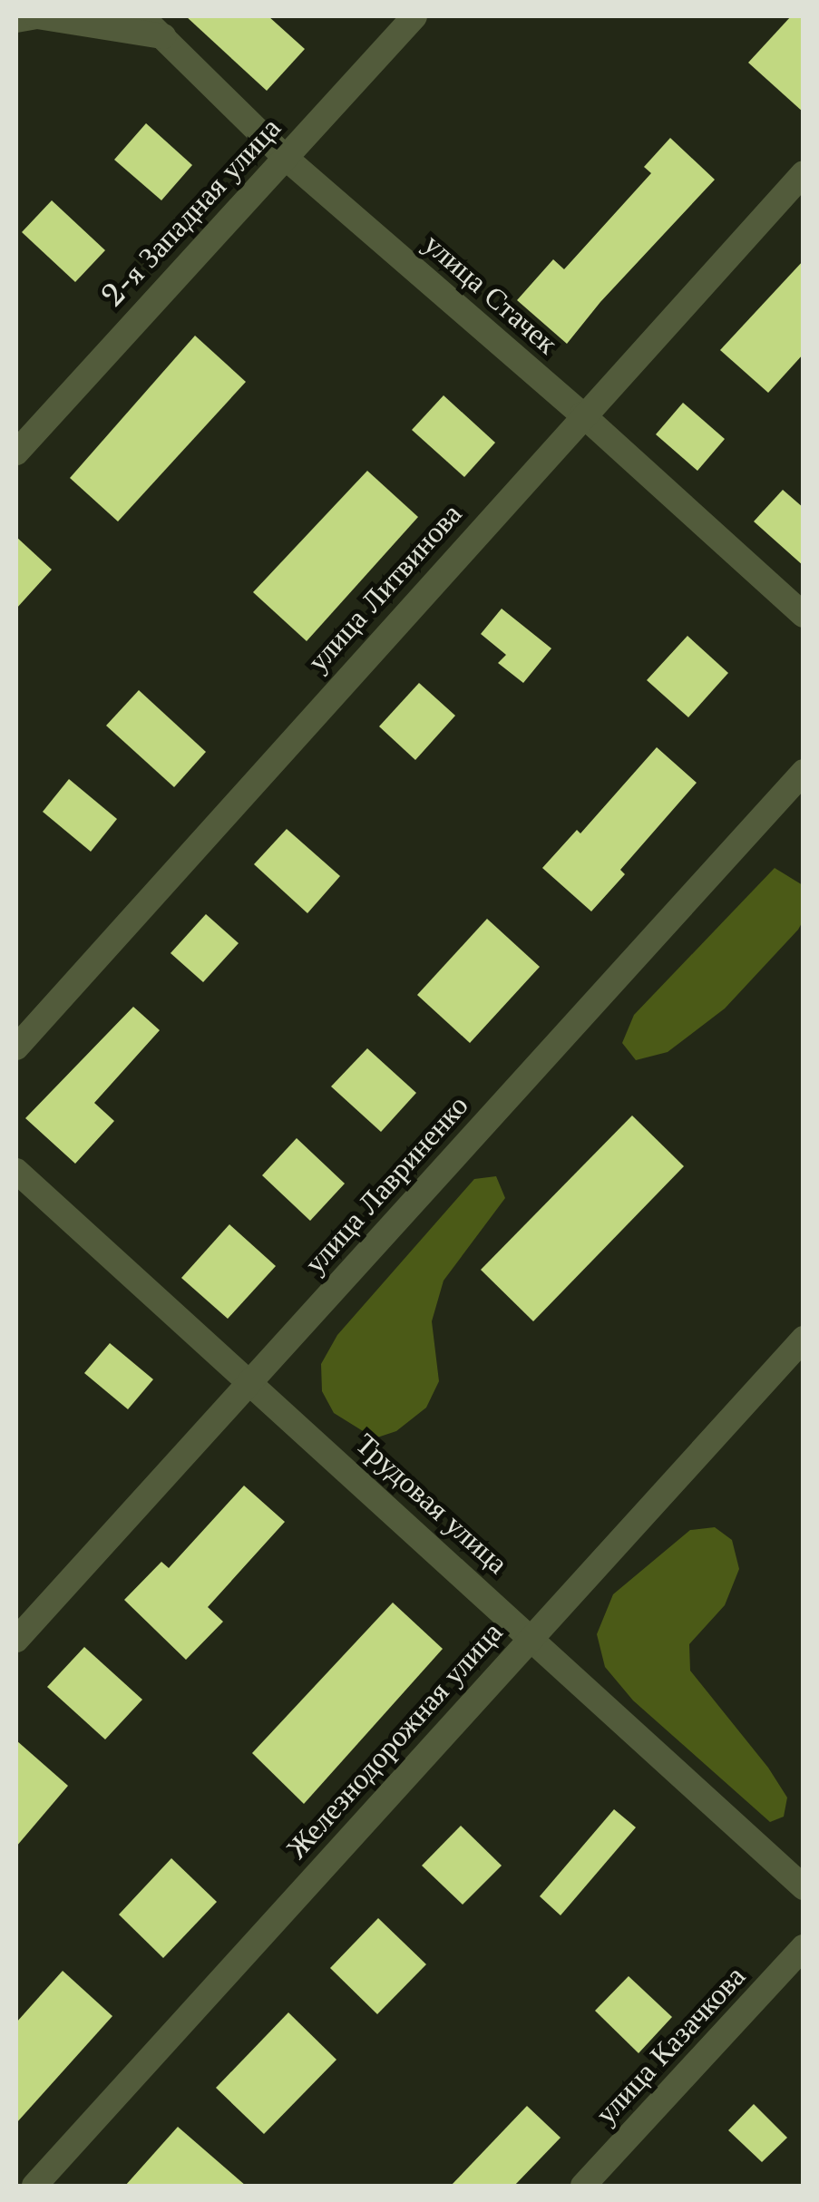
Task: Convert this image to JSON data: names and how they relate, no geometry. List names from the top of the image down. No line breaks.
{"streets":{"street":["2-я Западная улица","улица Стачек","улица Литвинова","улица Лавриненко","Трудовая улица","Железнодорожная улица","улица Казачкова"]},"crossings":[["2-я Западная улица","улица Стачек"],["улица Стачек","улица Литвинова"],["улица Лавриненко","Трудовая улица"],["Трудовая улица","Железнодорожная улица"]]}
